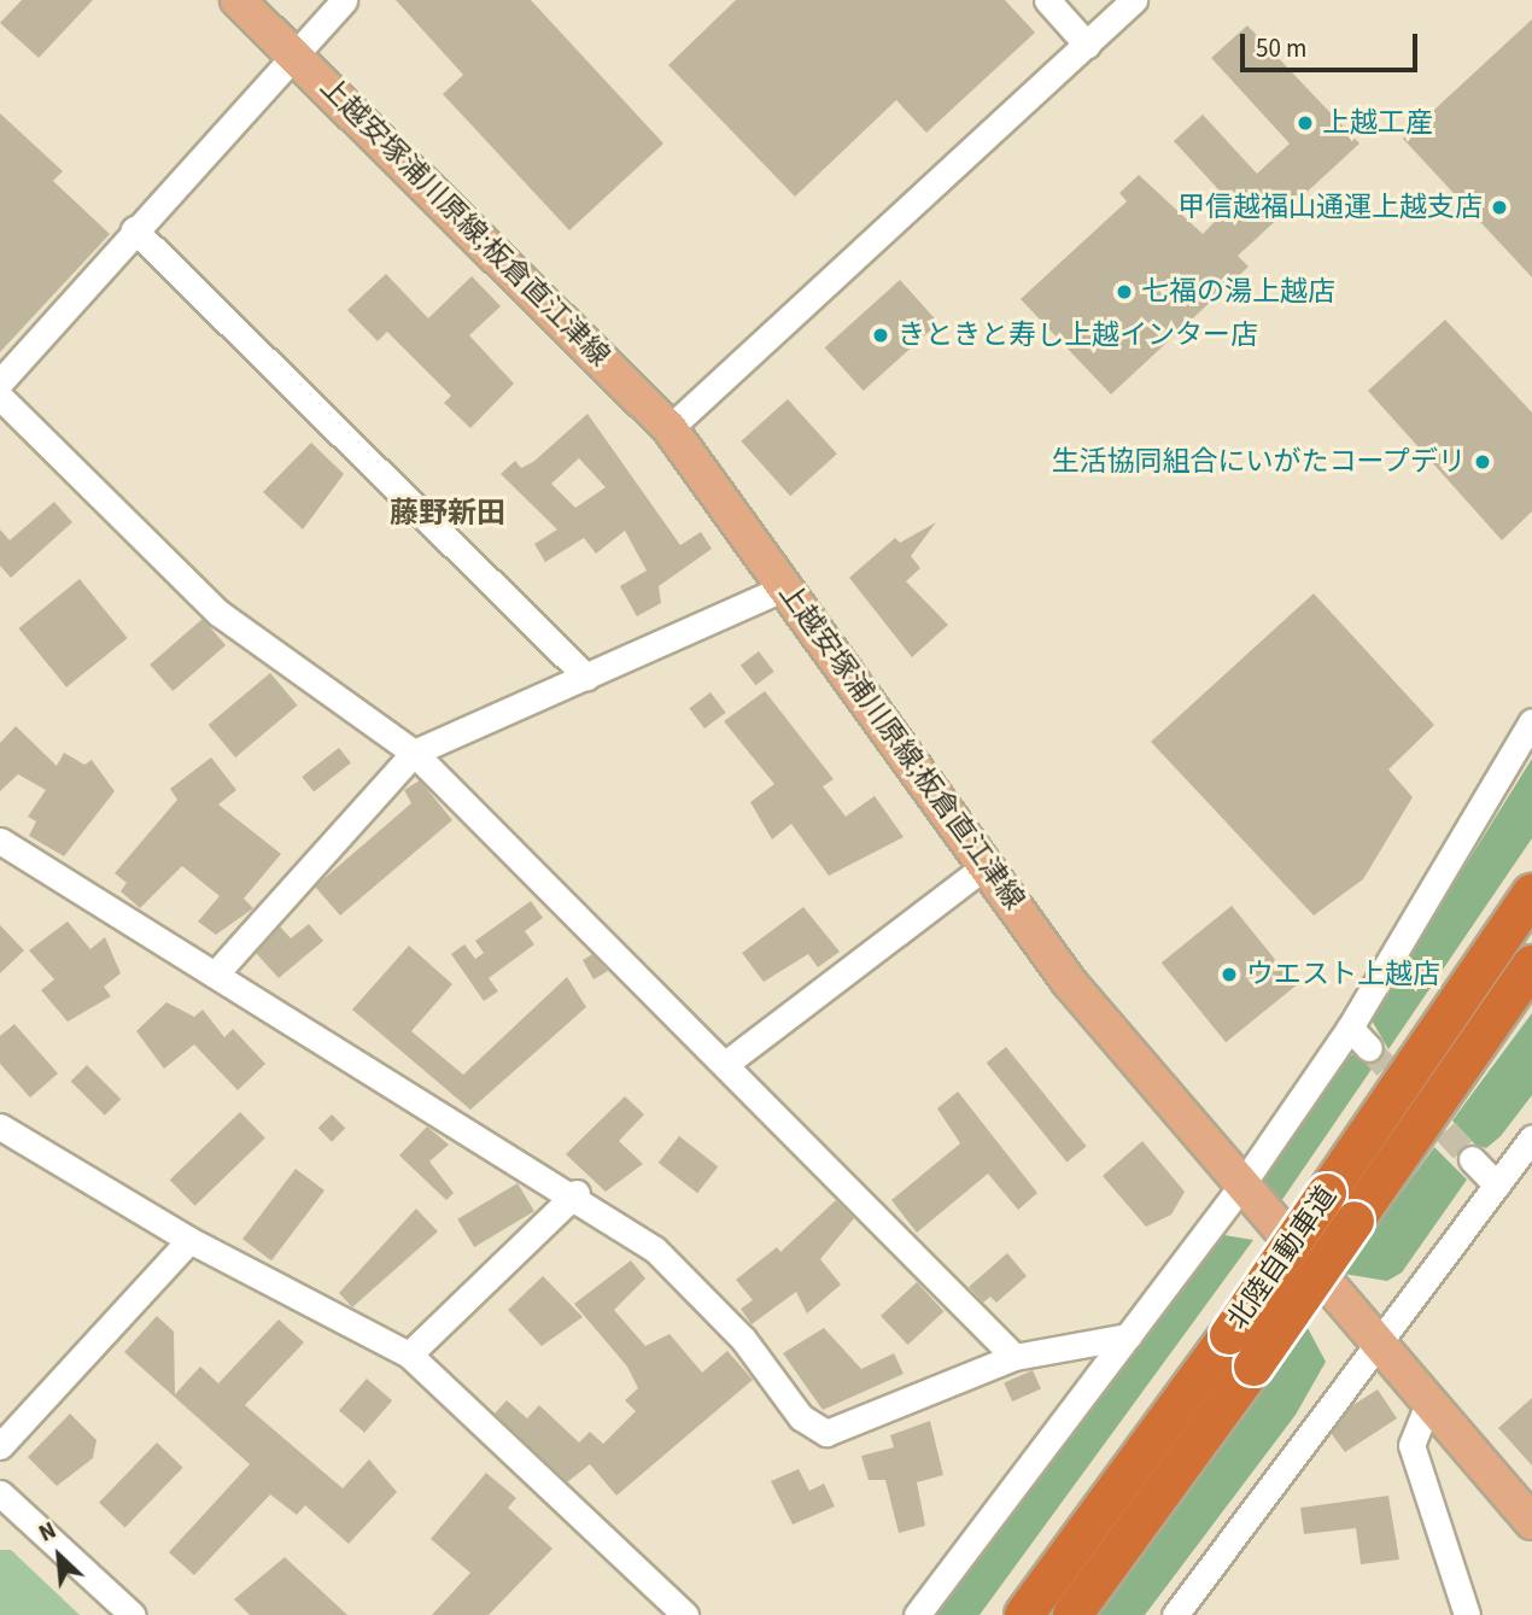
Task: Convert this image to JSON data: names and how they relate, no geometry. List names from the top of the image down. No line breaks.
{"streets":{"highway":["北陸自動車道"],"main road":["上越安塚浦川原線;板倉直江津線"]},"districts":["藤野新田"],"places":["上越工産","甲信越福山通運上越支店","七福の湯上越店","きときと寿し上越インター店","生活協同組合にいがたコープデリ","ウエスト上越店"],"scale_bar":"50 m","north":"top left"}
